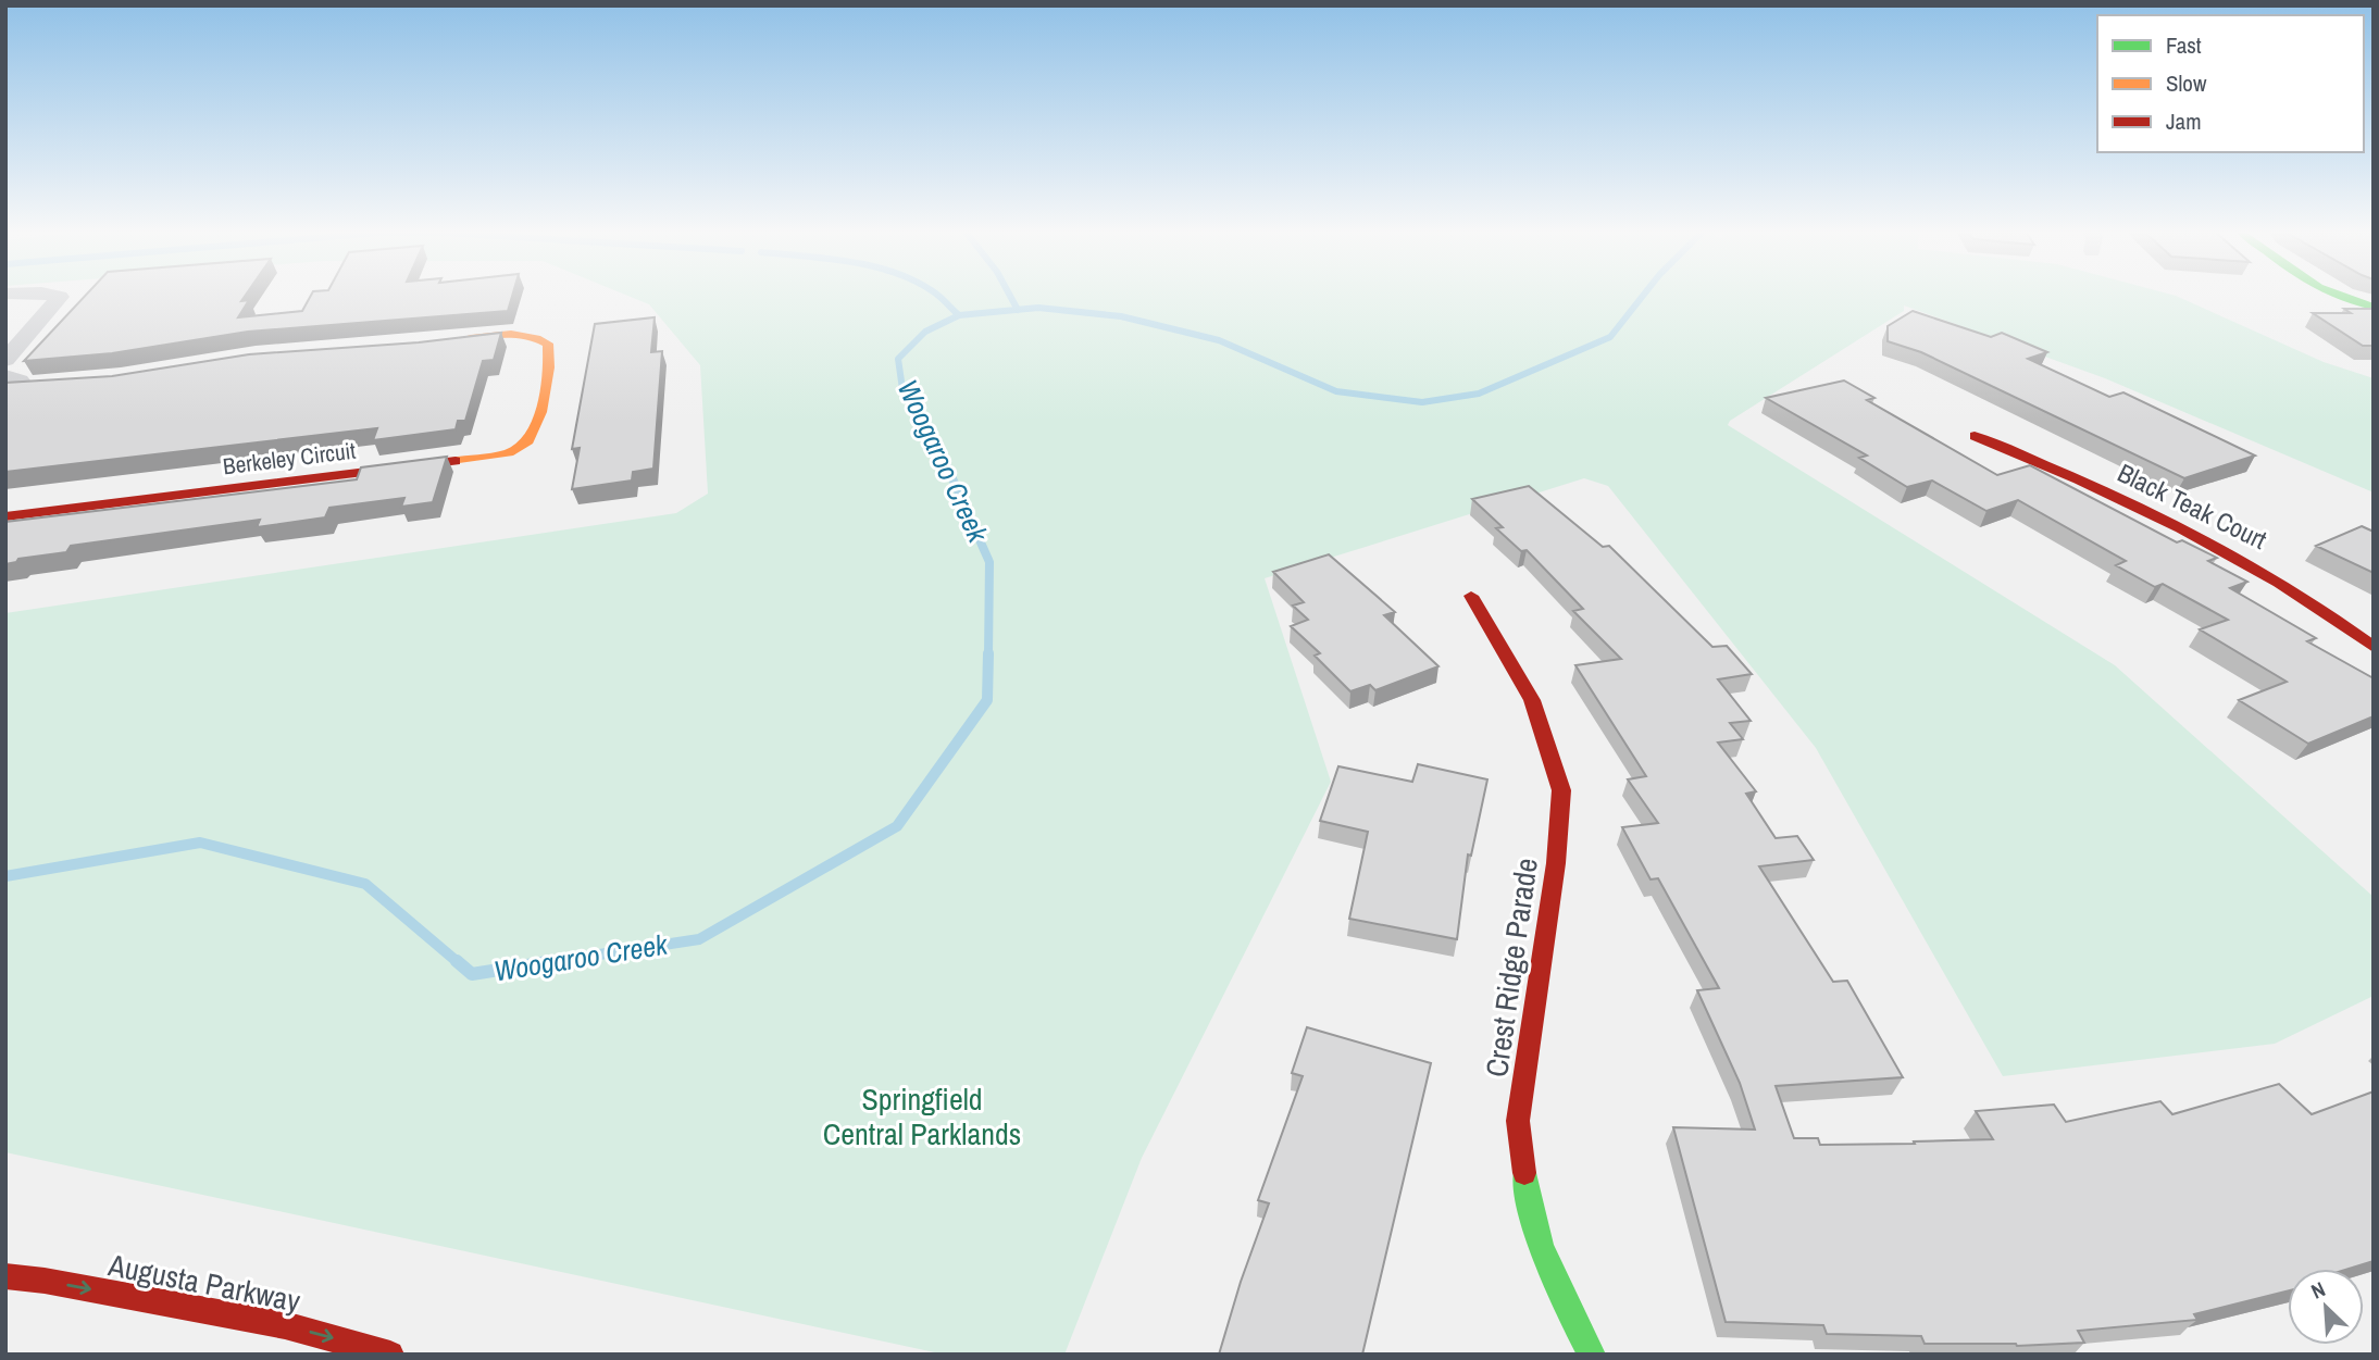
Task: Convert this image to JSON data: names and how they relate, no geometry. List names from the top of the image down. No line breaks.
{"streets":{"street":["Berkeley Circuit","Black Teak Court","Crest Ridge Parade","Augusta Parkway"]},"one_way":["Augusta Parkway"],"water":["Woogaroo Creek"],"parks":["Springfield Central Parklands"],"legend":["Fast","Slow","Jam"],"north":"top left"}
